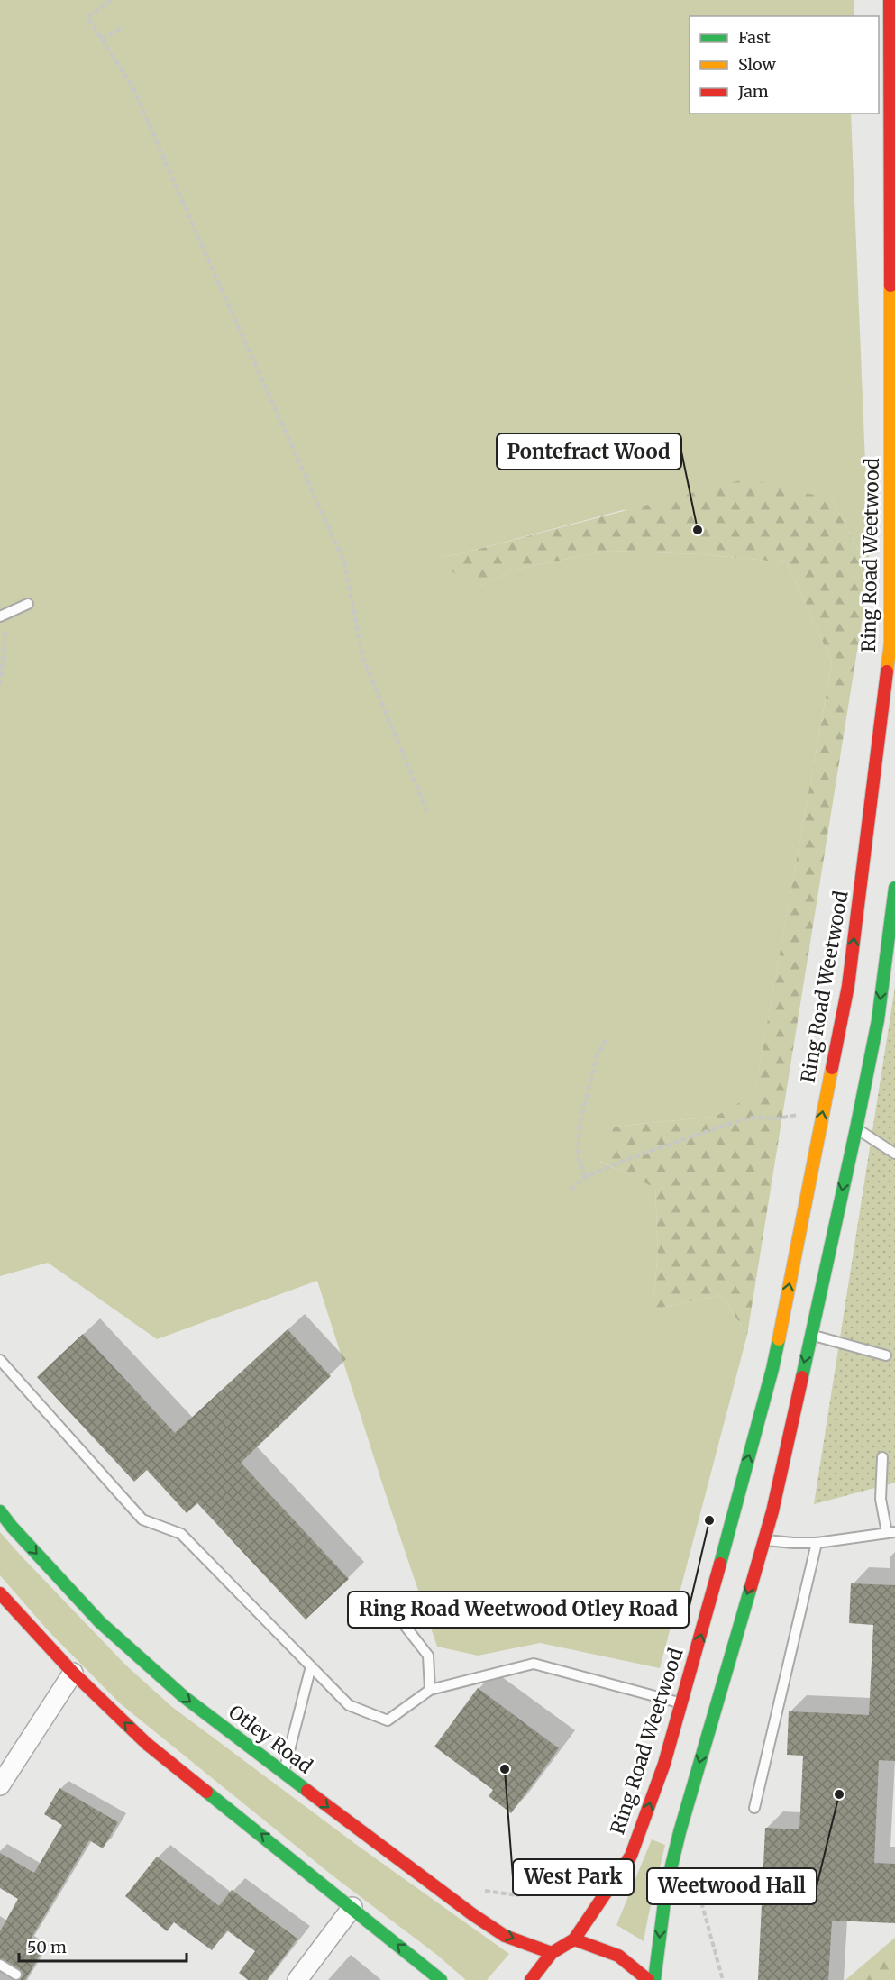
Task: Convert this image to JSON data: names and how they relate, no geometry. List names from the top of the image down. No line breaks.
{"streets":{"highway":["Ring Road Weetwood","Otley Road"]},"places":["Pontefract Wood","Ring Road Weetwood Otley Road","West Park","Weetwood Hall"],"legend":["Fast","Slow","Jam"],"scale_bar":"50 m"}
